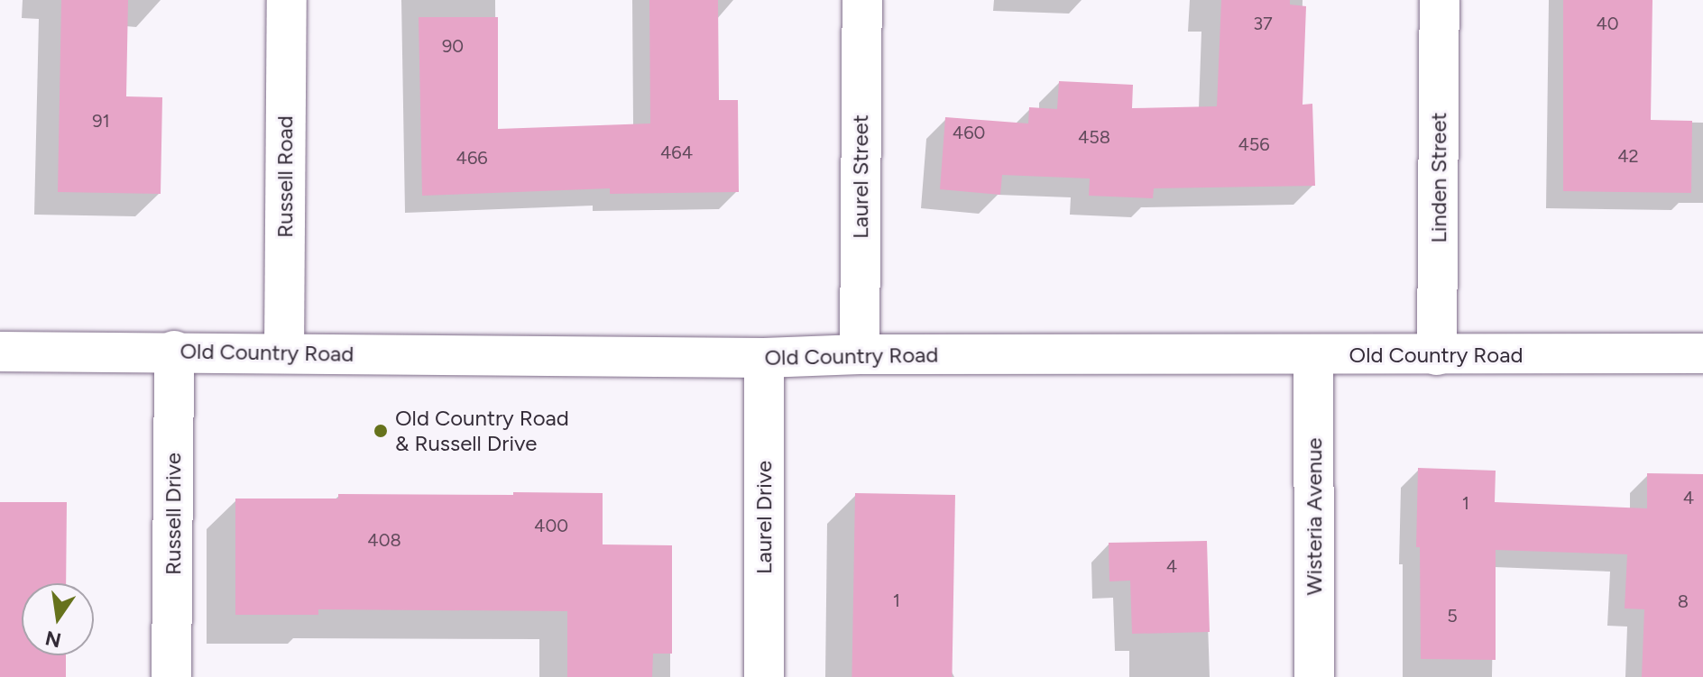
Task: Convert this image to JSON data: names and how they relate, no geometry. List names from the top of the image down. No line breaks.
{"streets":{"street":["Russell Road","Laurel Street","Linden Street","Old Country Road","Russell Drive","Wisteria Avenue","Laurel Drive"]},"crossings":[["Russell Road","Old Country Road"],["Laurel Street","Old Country Road"],["Linden Street","Old Country Road"],["Old Country Road","Russell Drive"],["Old Country Road","Wisteria Avenue"],["Old Country Road","Laurel Drive"]],"places":["Old Country Road & Russell Drive"],"house_numbers":["37","40","90","91","460","458","456","464","42","466","4","1","400","408","4","1","8","5"],"north":"bottom"}
